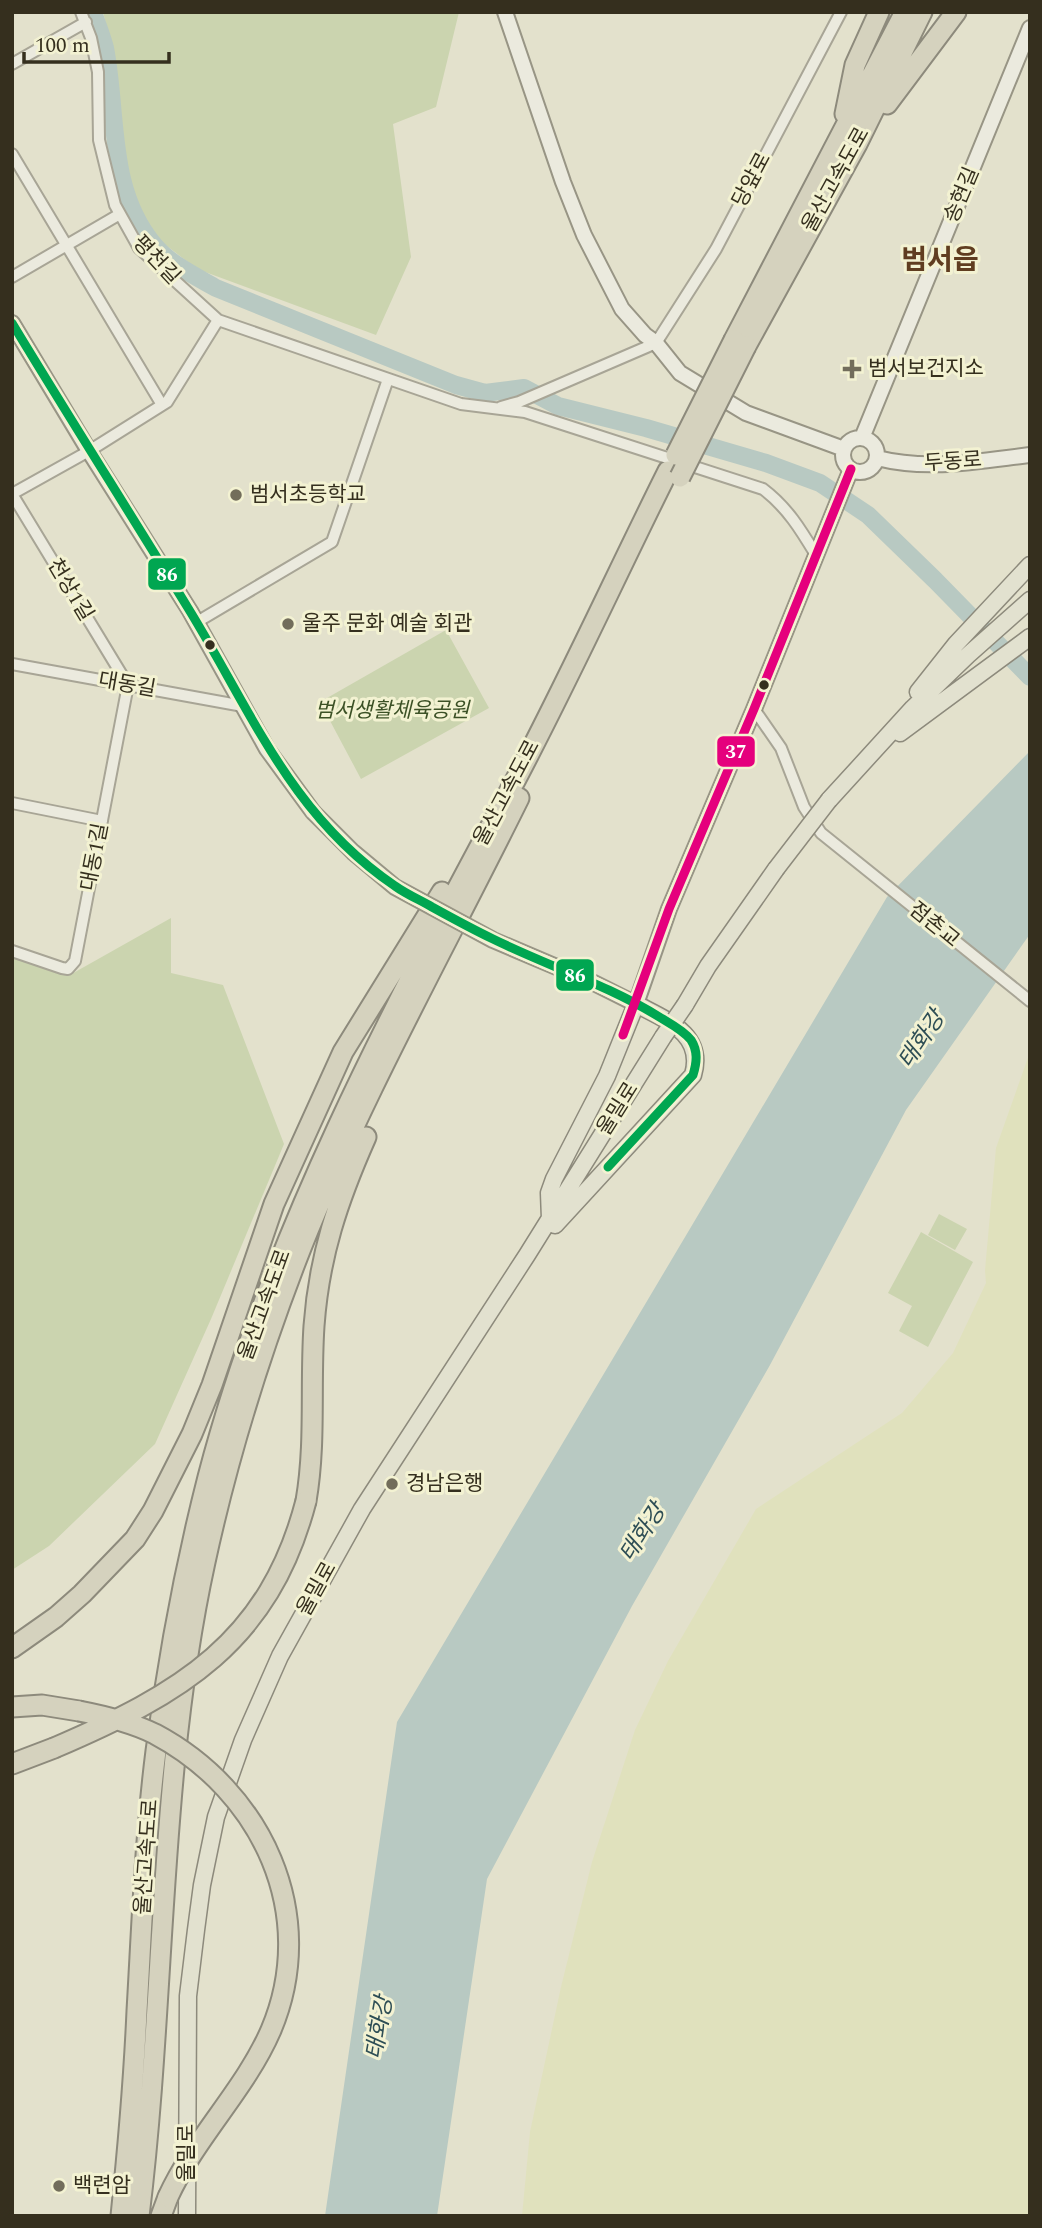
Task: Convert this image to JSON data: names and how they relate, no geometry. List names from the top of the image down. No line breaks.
{"streets":{"highway":["울산고속도로"],"main road":["울밀로"],"street":["당앞로","송현길","평천길","두동로","천상1길","대동길","대동1길","점촌교"]},"crossings":[["당앞로","평천길"],["송현길","두동로"],["평천길","천상1길"],["천상1길","대동길"],["천상1길","대동1길"],["대동길","대동1길"]],"districts":["범서읍"],"water":["태화강"],"parks":["범서생활체육공원"],"places":{"health":["범서보건지소"],"other":["범서초등학교","울주 문화 예술 회관","경남은행","백련암"]},"lines":["transit line 86","transit line 37"],"scale_bar":"100 m"}
